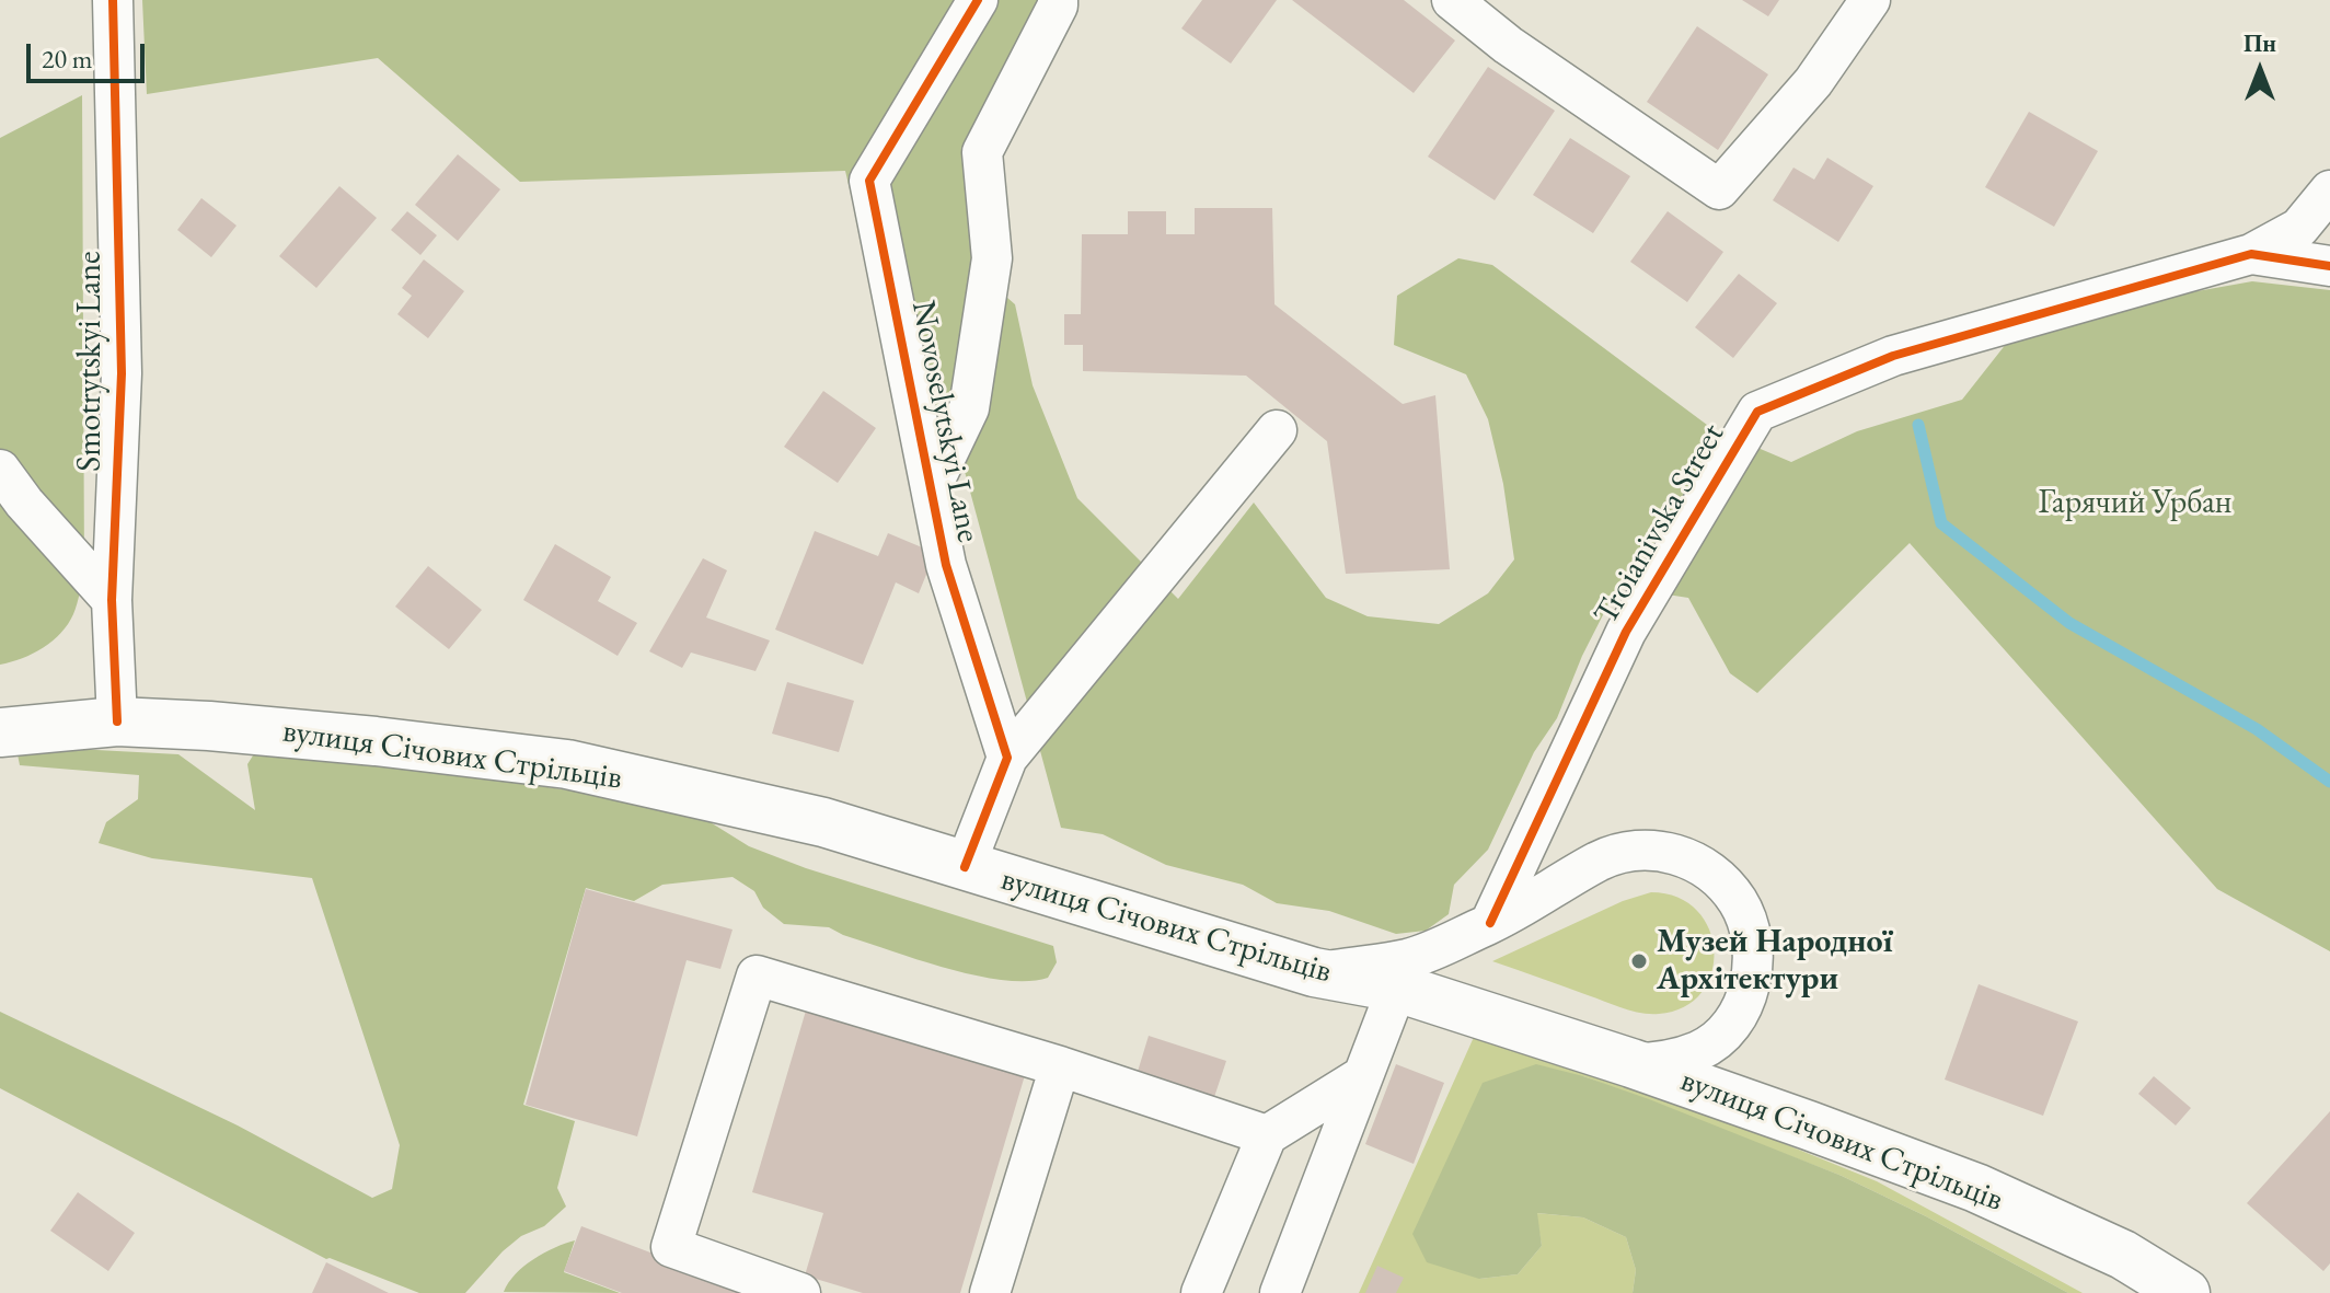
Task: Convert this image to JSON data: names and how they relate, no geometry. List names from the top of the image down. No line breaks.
{"streets":{"main road":["вулиця Січових Стрільців"],"street":["Smotrytskyi Lane","Novoselytskyi Lane","Troianivska Street"]},"crossings":[["Smotrytskyi Lane","вулиця Січових Стрільців"]],"parks":["Гарячий Урбан"],"places":["Музей Народної Архітектури"],"scale_bar":"20 m","north":"top"}
